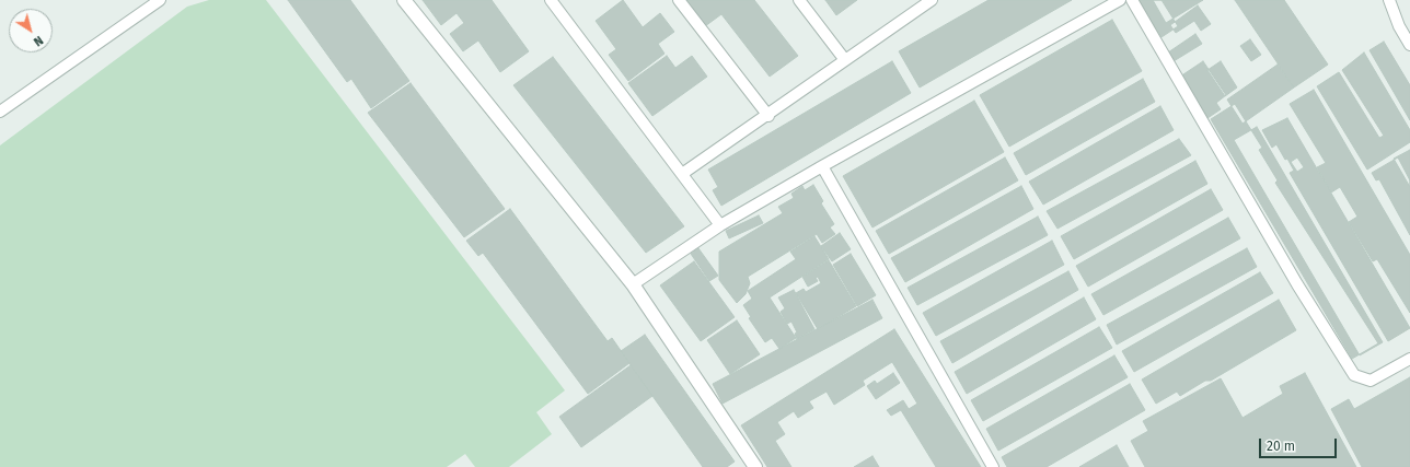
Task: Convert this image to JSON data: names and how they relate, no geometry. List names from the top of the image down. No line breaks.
{"scale_bar":"20 m","north":"bottom right"}
